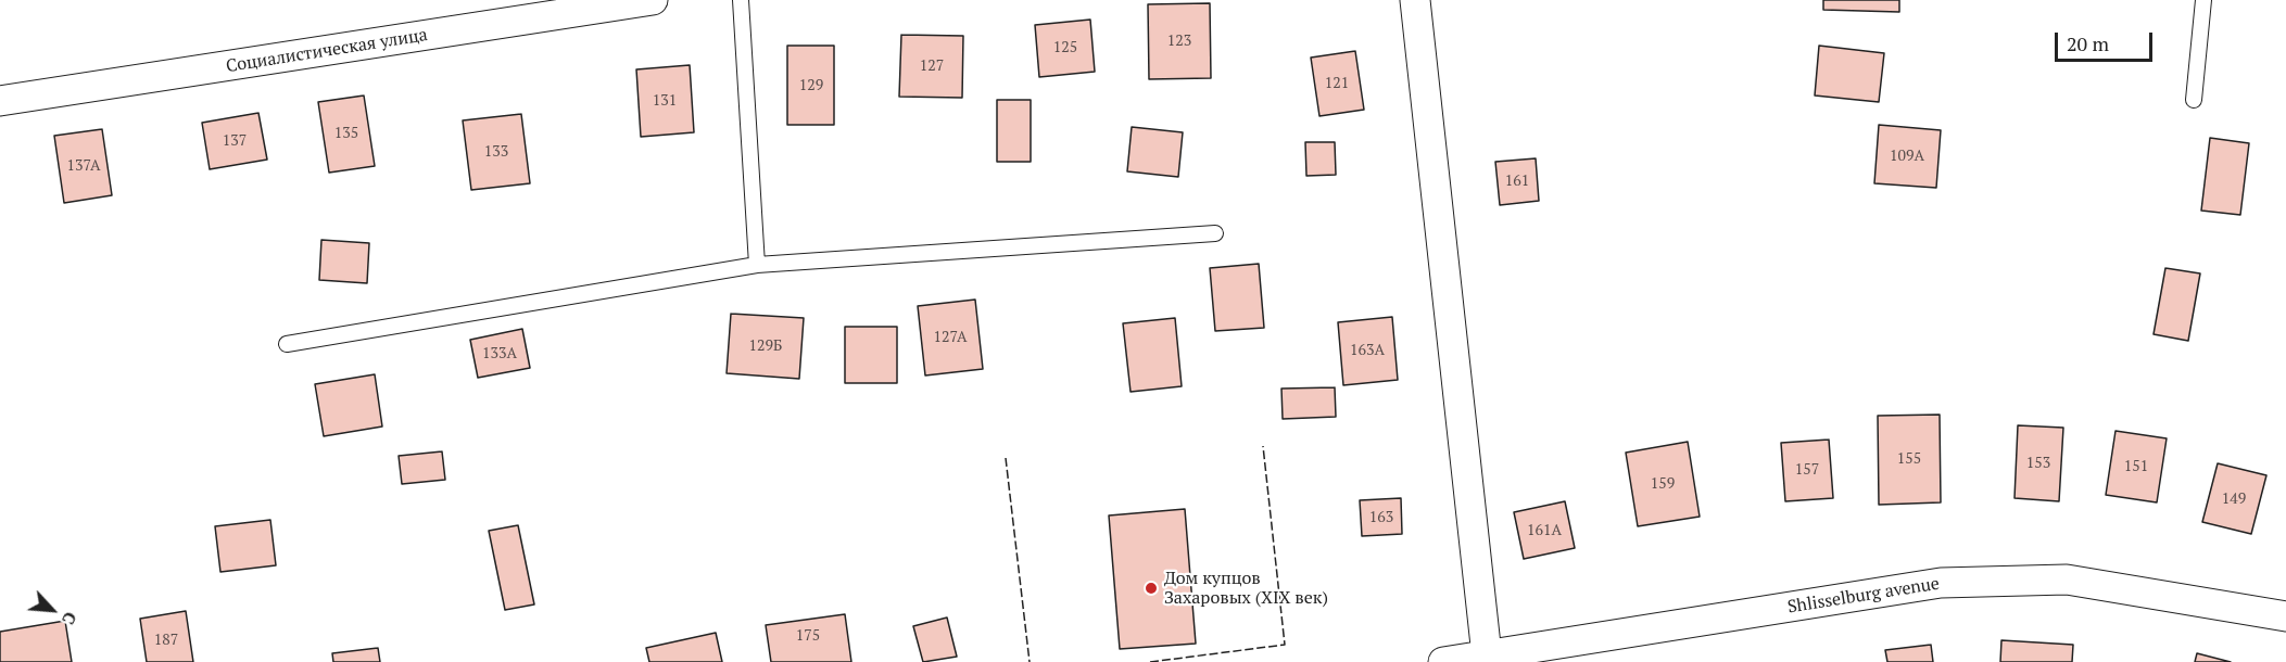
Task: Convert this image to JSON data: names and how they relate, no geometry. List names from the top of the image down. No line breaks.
{"streets":{"street":["Социалистическая улица","Shlisselburg avenue"]},"places":["Дом купцов Захаровых (XIX век)"],"house_numbers":["123","125","127","121","129","131","135","137","133","109А","137А","161","127А","129Б","163А","133А","155","153","151","157","159","149","163","161А","175","187"],"scale_bar":"20 m","north":"bottom right"}
